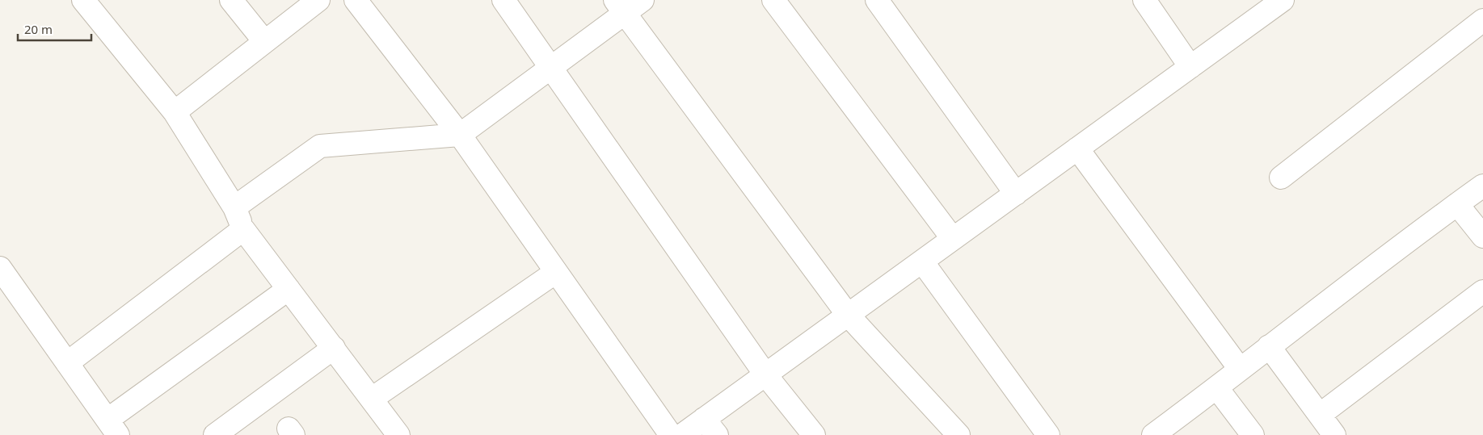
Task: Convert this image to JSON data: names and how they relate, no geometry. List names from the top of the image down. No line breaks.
{"scale_bar":"20 m"}
